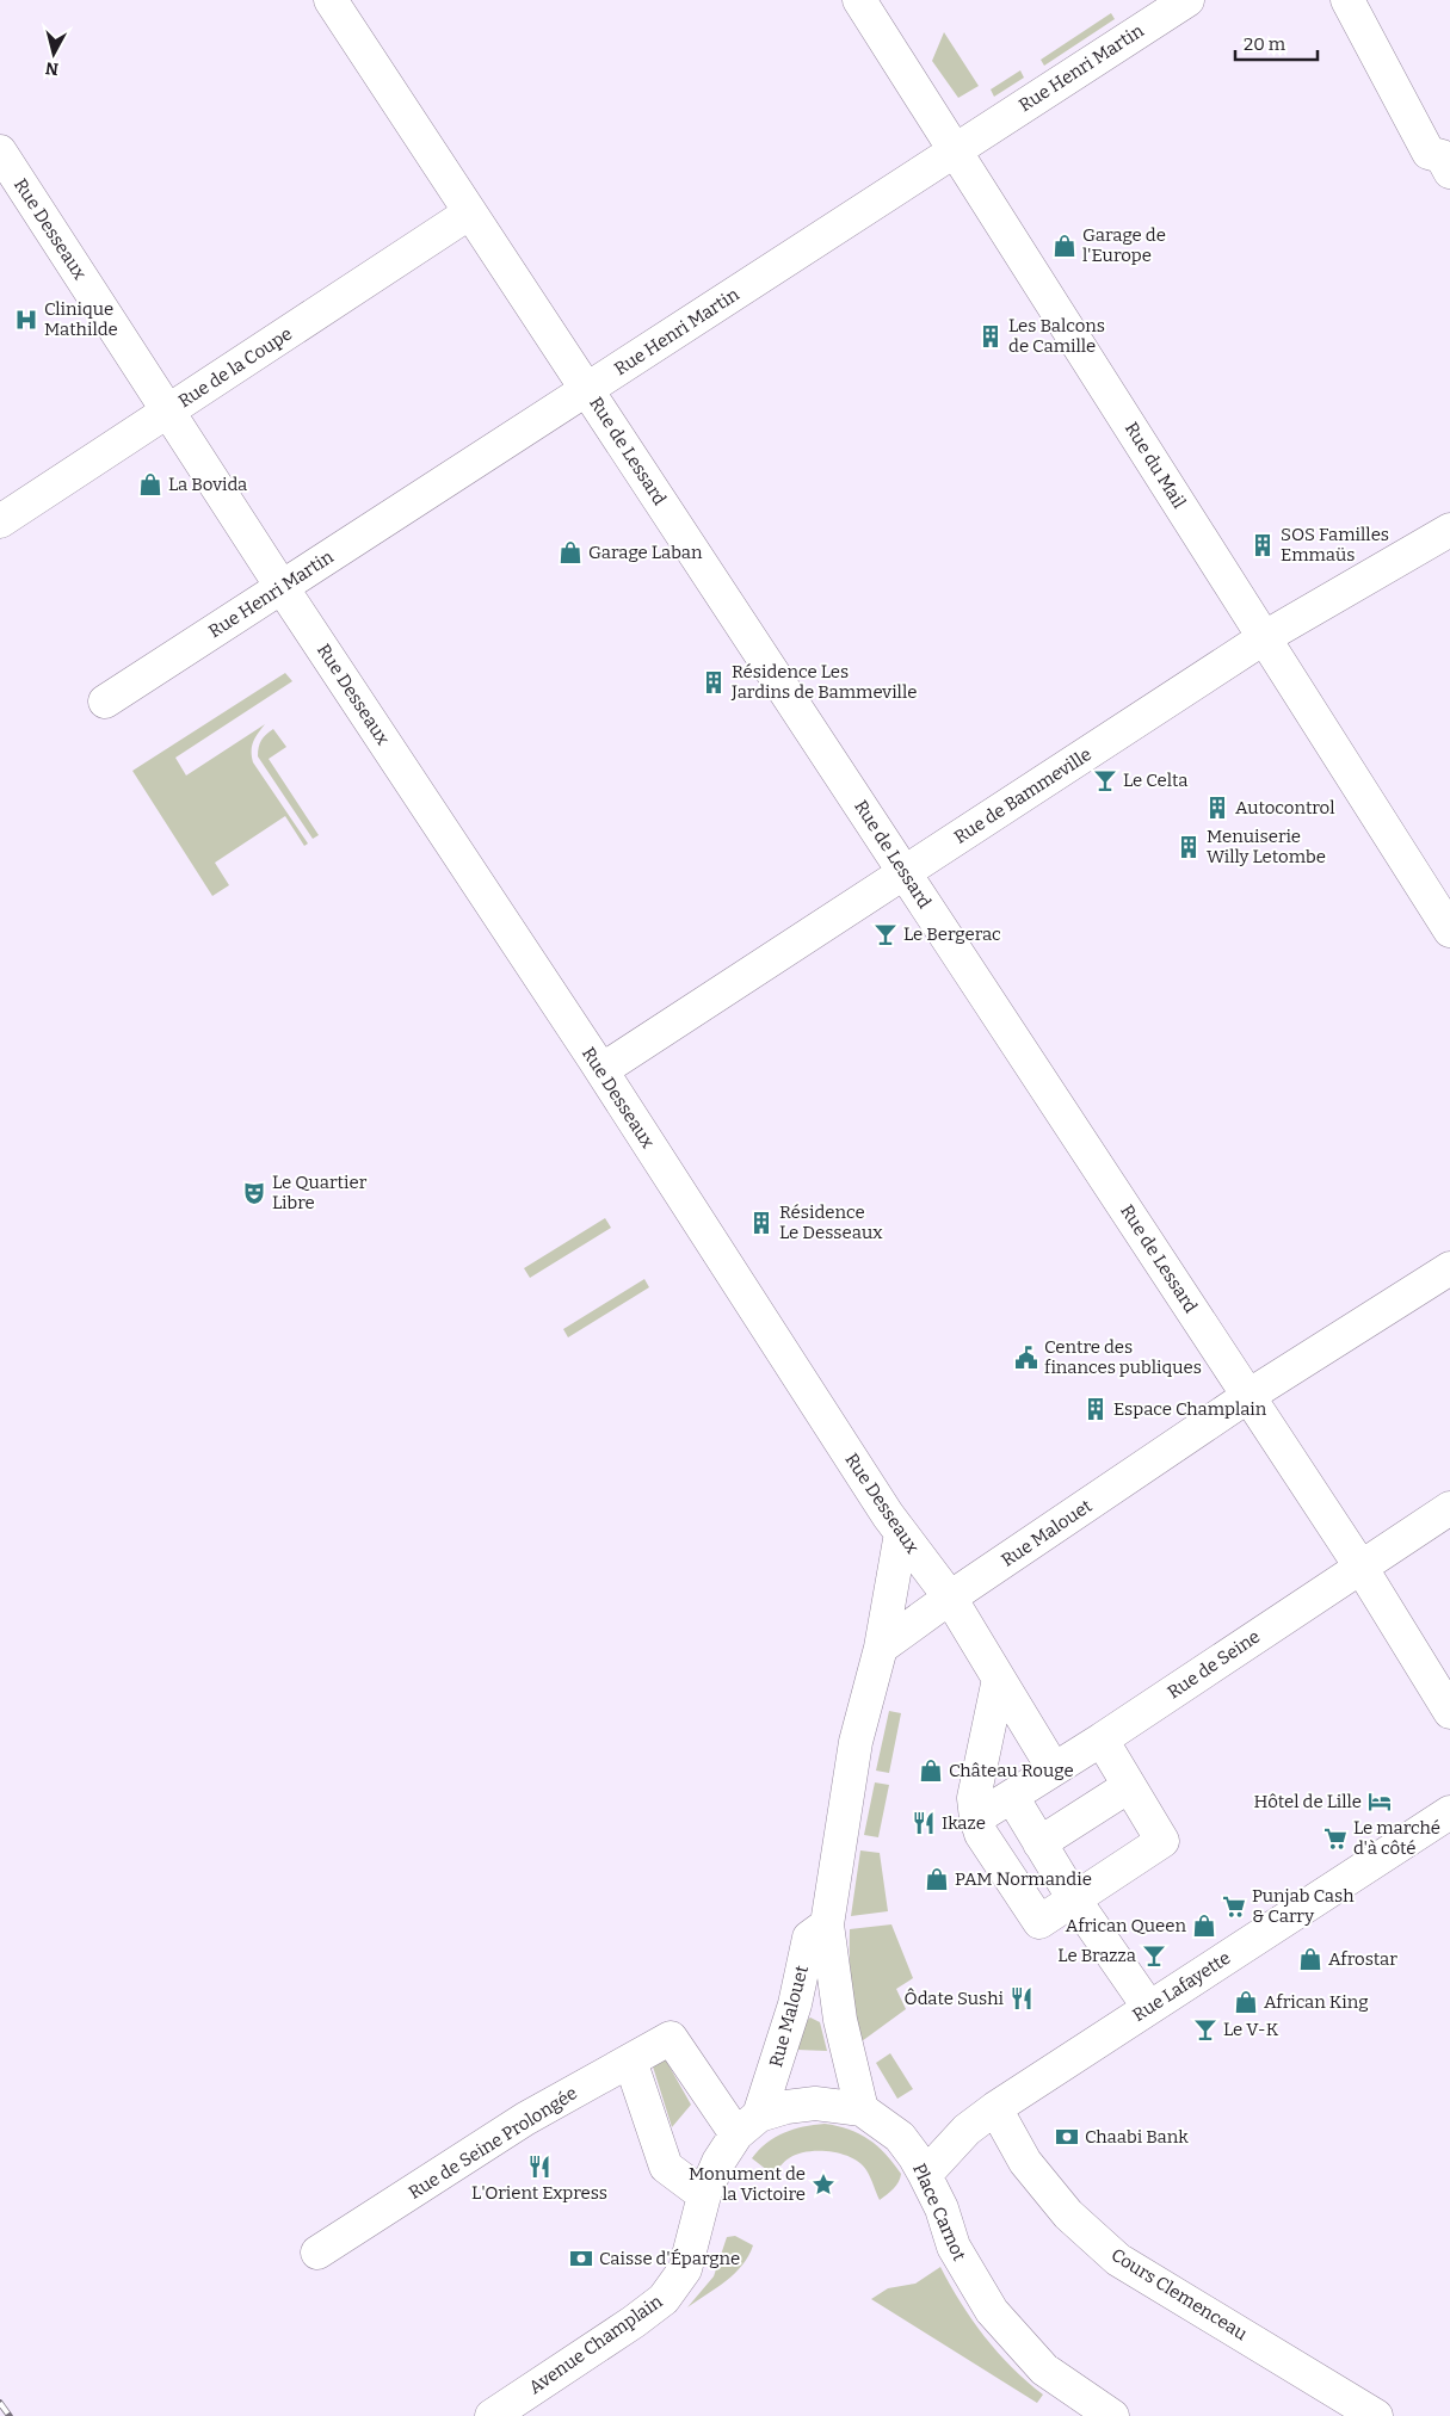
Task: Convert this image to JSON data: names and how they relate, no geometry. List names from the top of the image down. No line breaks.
{"streets":{"street":["Rue Henri Martin","Rue Desseaux","Rue de la Coupe","Rue de Lessard","Rue du Mail","Rue de Bammeville","Rue Malouet","Rue de Seine","Rue Lafayette","Rue de Seine Prolongée","Place Carnot","Cours Clemenceau","Avenue Champlain"]},"crossings":[["Rue Henri Martin","Rue Desseaux"],["Rue Henri Martin","Rue de Lessard"],["Rue Henri Martin","Rue du Mail"],["Rue Desseaux","Rue de la Coupe"],["Rue Desseaux","Rue de Bammeville"],["Rue Desseaux","Rue Malouet"],["Rue Desseaux","Rue de Seine"],["Rue de la Coupe","Rue de Lessard"],["Rue de Lessard","Rue de Bammeville"],["Rue de Lessard","Rue Malouet"],["Rue de Lessard","Rue de Seine"],["Rue du Mail","Rue de Bammeville"],["Rue Malouet","Rue de Seine Prolongée"],["Rue Malouet","Place Carnot"],["Rue Lafayette","Place Carnot"],["Rue Lafayette","Cours Clemenceau"],["Rue de Seine Prolongée","Place Carnot"]],"places":{"shop":["Garage de l'Europe","La Bovida","Garage Laban","Château Rouge","PAM Normandie","African Queen","Afrostar","African King"],"hospital":["Clinique Mathilde"],"building":["Les Balcons de Camille","SOS Familles Emmaüs","Résidence Les Jardins de Bammeville","Autocontrol","Menuiserie Willy Letombe","Résidence Le Desseaux","Espace Champlain"],"bar":["Le Celta","Le Bergerac","Le Brazza","Le V-K"],"theatre":["Le Quartier Libre"],"public building":["Centre des finances publiques"],"hotel":["Hôtel de Lille"],"restaurant":["Ikaze","Ôdate Sushi","L'Orient Express"],"supermarket":["Le marché d'à côté","Punjab Cash & Carry"],"bank":["Chaabi Bank","Caisse d'Épargne"],"place":["Monument de la Victoire"]},"scale_bar":"20 m","north":"bottom"}
